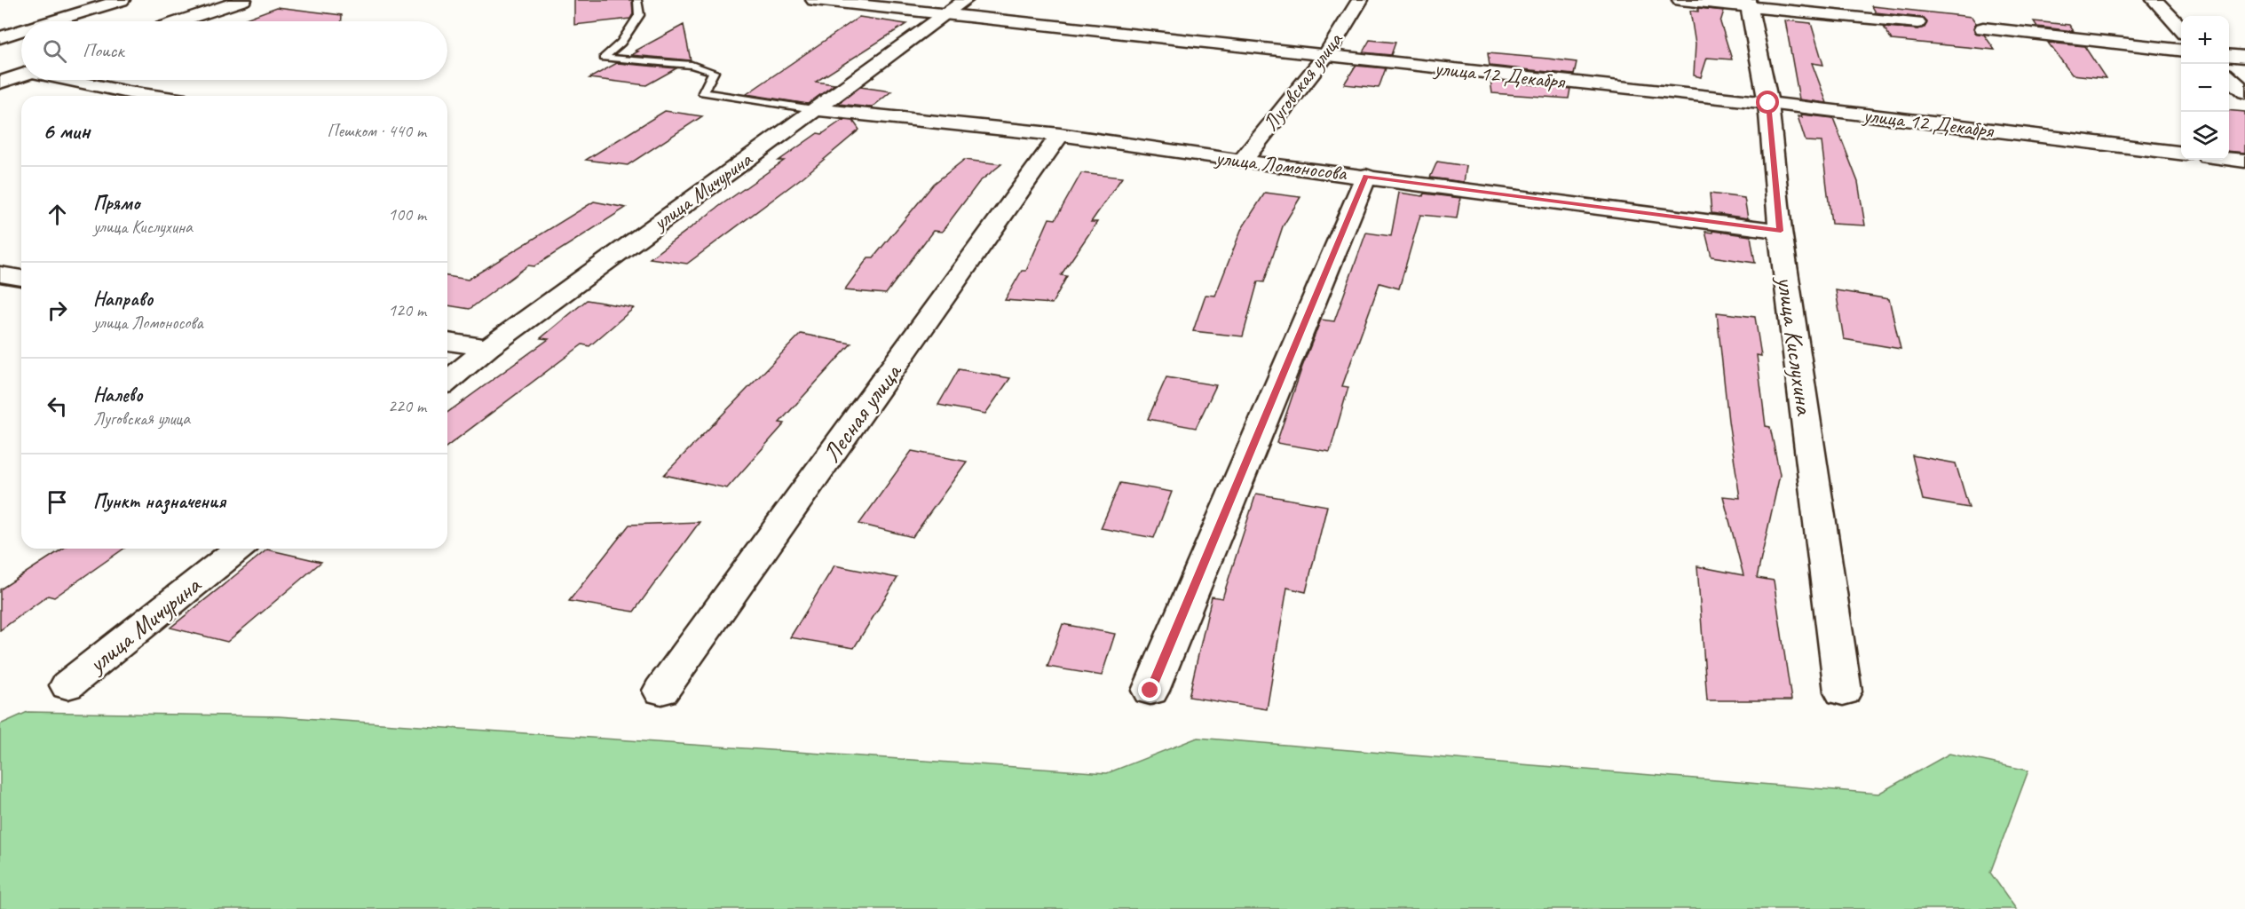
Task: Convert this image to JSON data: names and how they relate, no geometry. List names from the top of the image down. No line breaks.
{"streets":{"street":["улица 12 Декабря","Луговская улица","улица Ломоносова","улица Мичурина","улица Кислухина","Лесная улица"]},"crossings":[["улица 12 Декабря","Луговская улица"],["улица 12 Декабря","улица Мичурина"],["улица 12 Декабря","улица Кислухина"],["Луговская улица","улица Ломоносова"],["улица Ломоносова","улица Мичурина"],["улица Ломоносова","улица Кислухина"],["улица Ломоносова","Лесная улица"]],"page":{"map_buttons":["+","−"],"search":"Поиск","heading":["6 мин","Пешком · 440 m"],"list":[["Прямо","улица Кислухина","100 m"],["Направо","улица Ломоносова","120 m"],["Налево","Луговская улица","220 m"],"Пункт назначения"]}}
